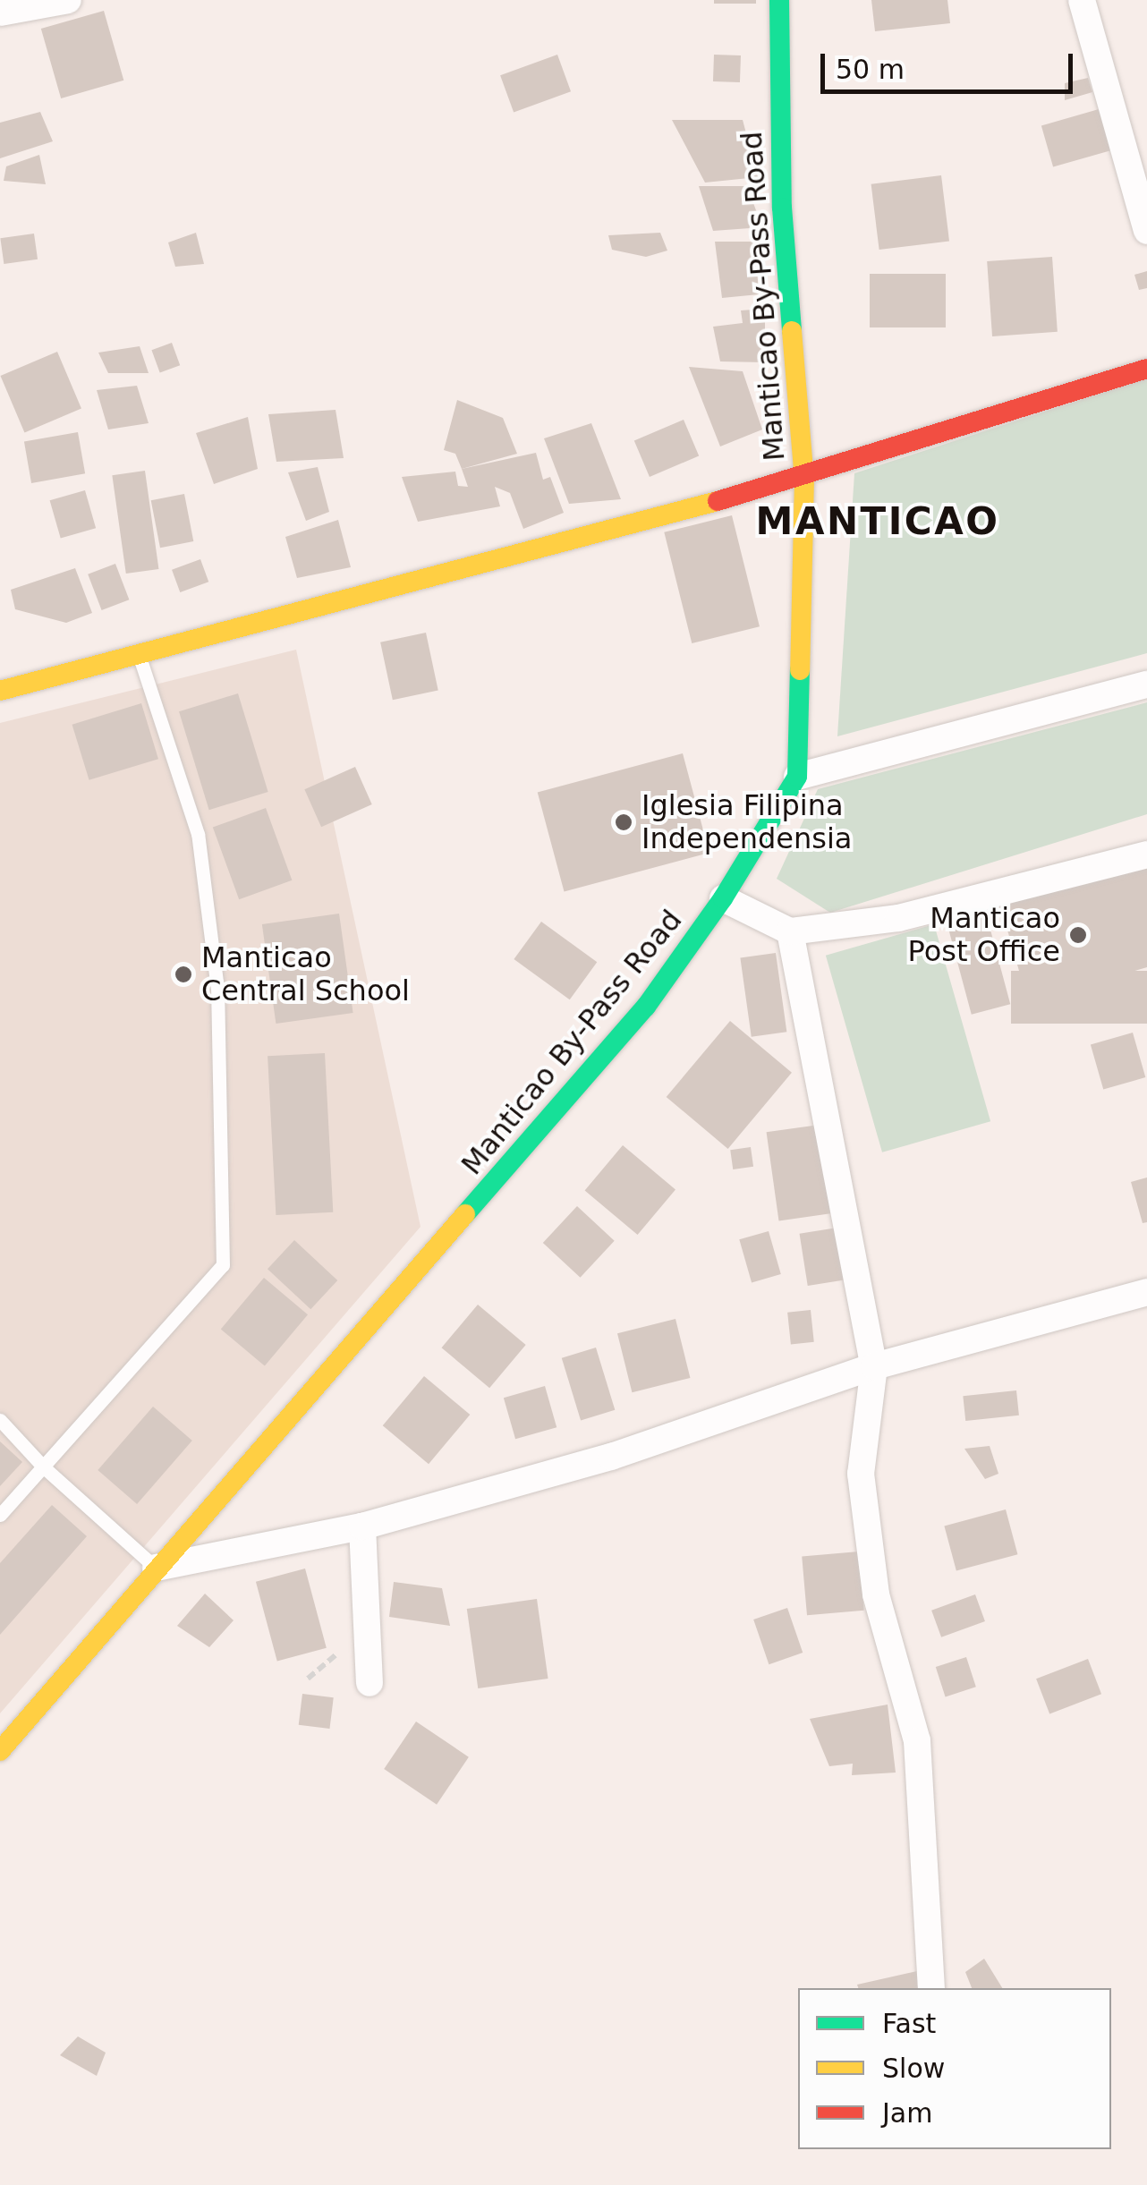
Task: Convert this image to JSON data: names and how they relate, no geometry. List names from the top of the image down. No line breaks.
{"streets":{"street":["Manticao By-Pass Road"]},"districts":["MANTICAO"],"places":["Iglesia Filipina Independensia","Manticao Post Office","Manticao Central School"],"legend":["Fast","Slow","Jam"],"scale_bar":"50 m"}
